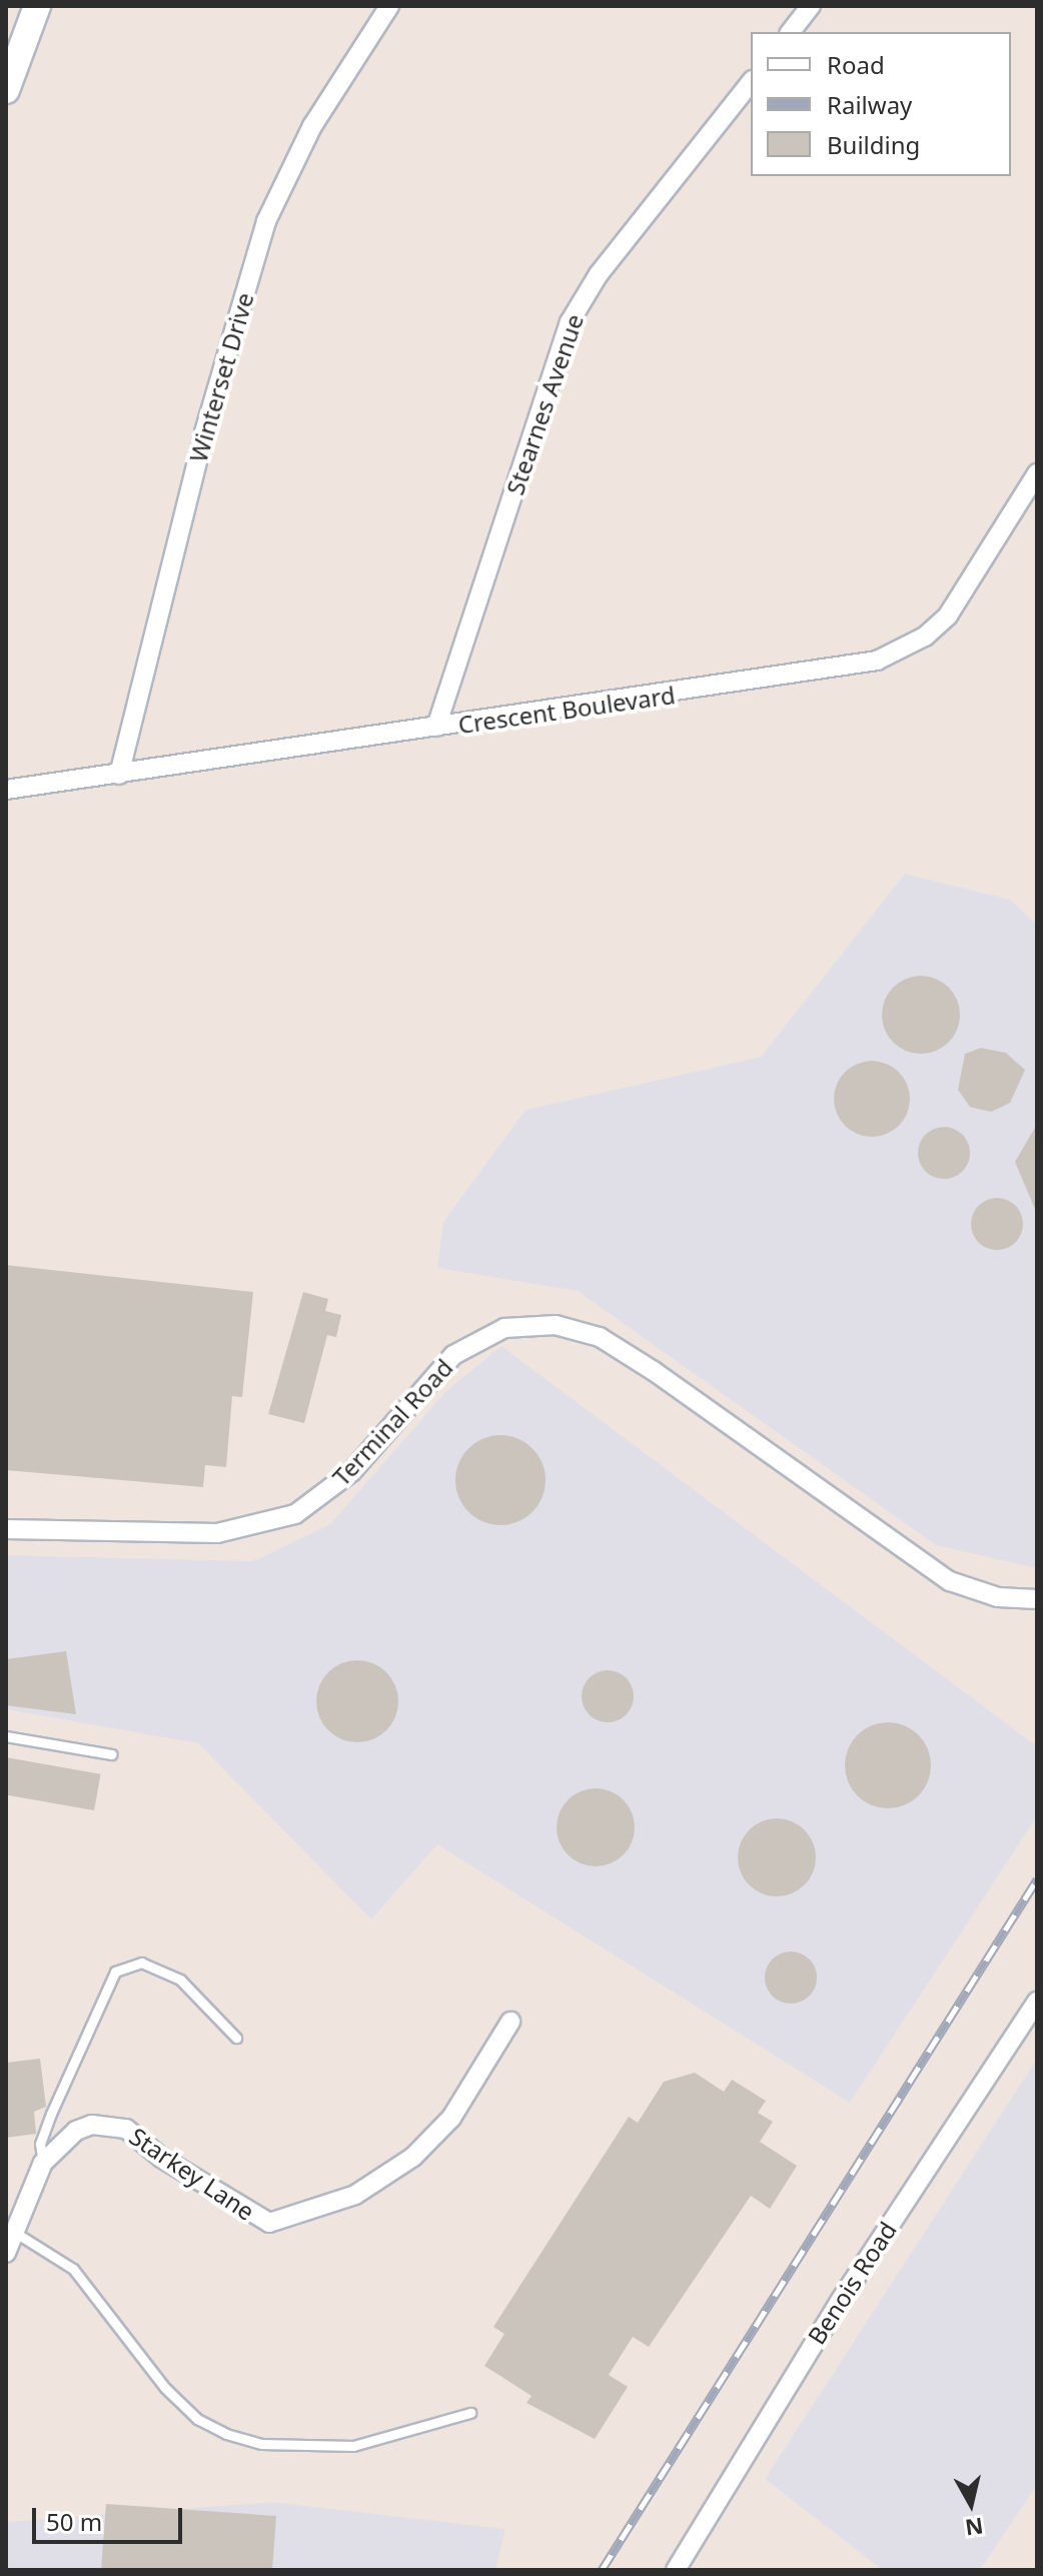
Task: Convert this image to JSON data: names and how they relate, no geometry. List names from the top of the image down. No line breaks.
{"streets":{"street":["Winterset Drive","Stearnes Avenue","Crescent Boulevard","Terminal Road","Starkey Lane","Benois Road"]},"crossings":[["Winterset Drive","Crescent Boulevard"],["Stearnes Avenue","Crescent Boulevard"]],"legend":["Road","Railway","Building"],"scale_bar":"50 m","north":"bottom"}
